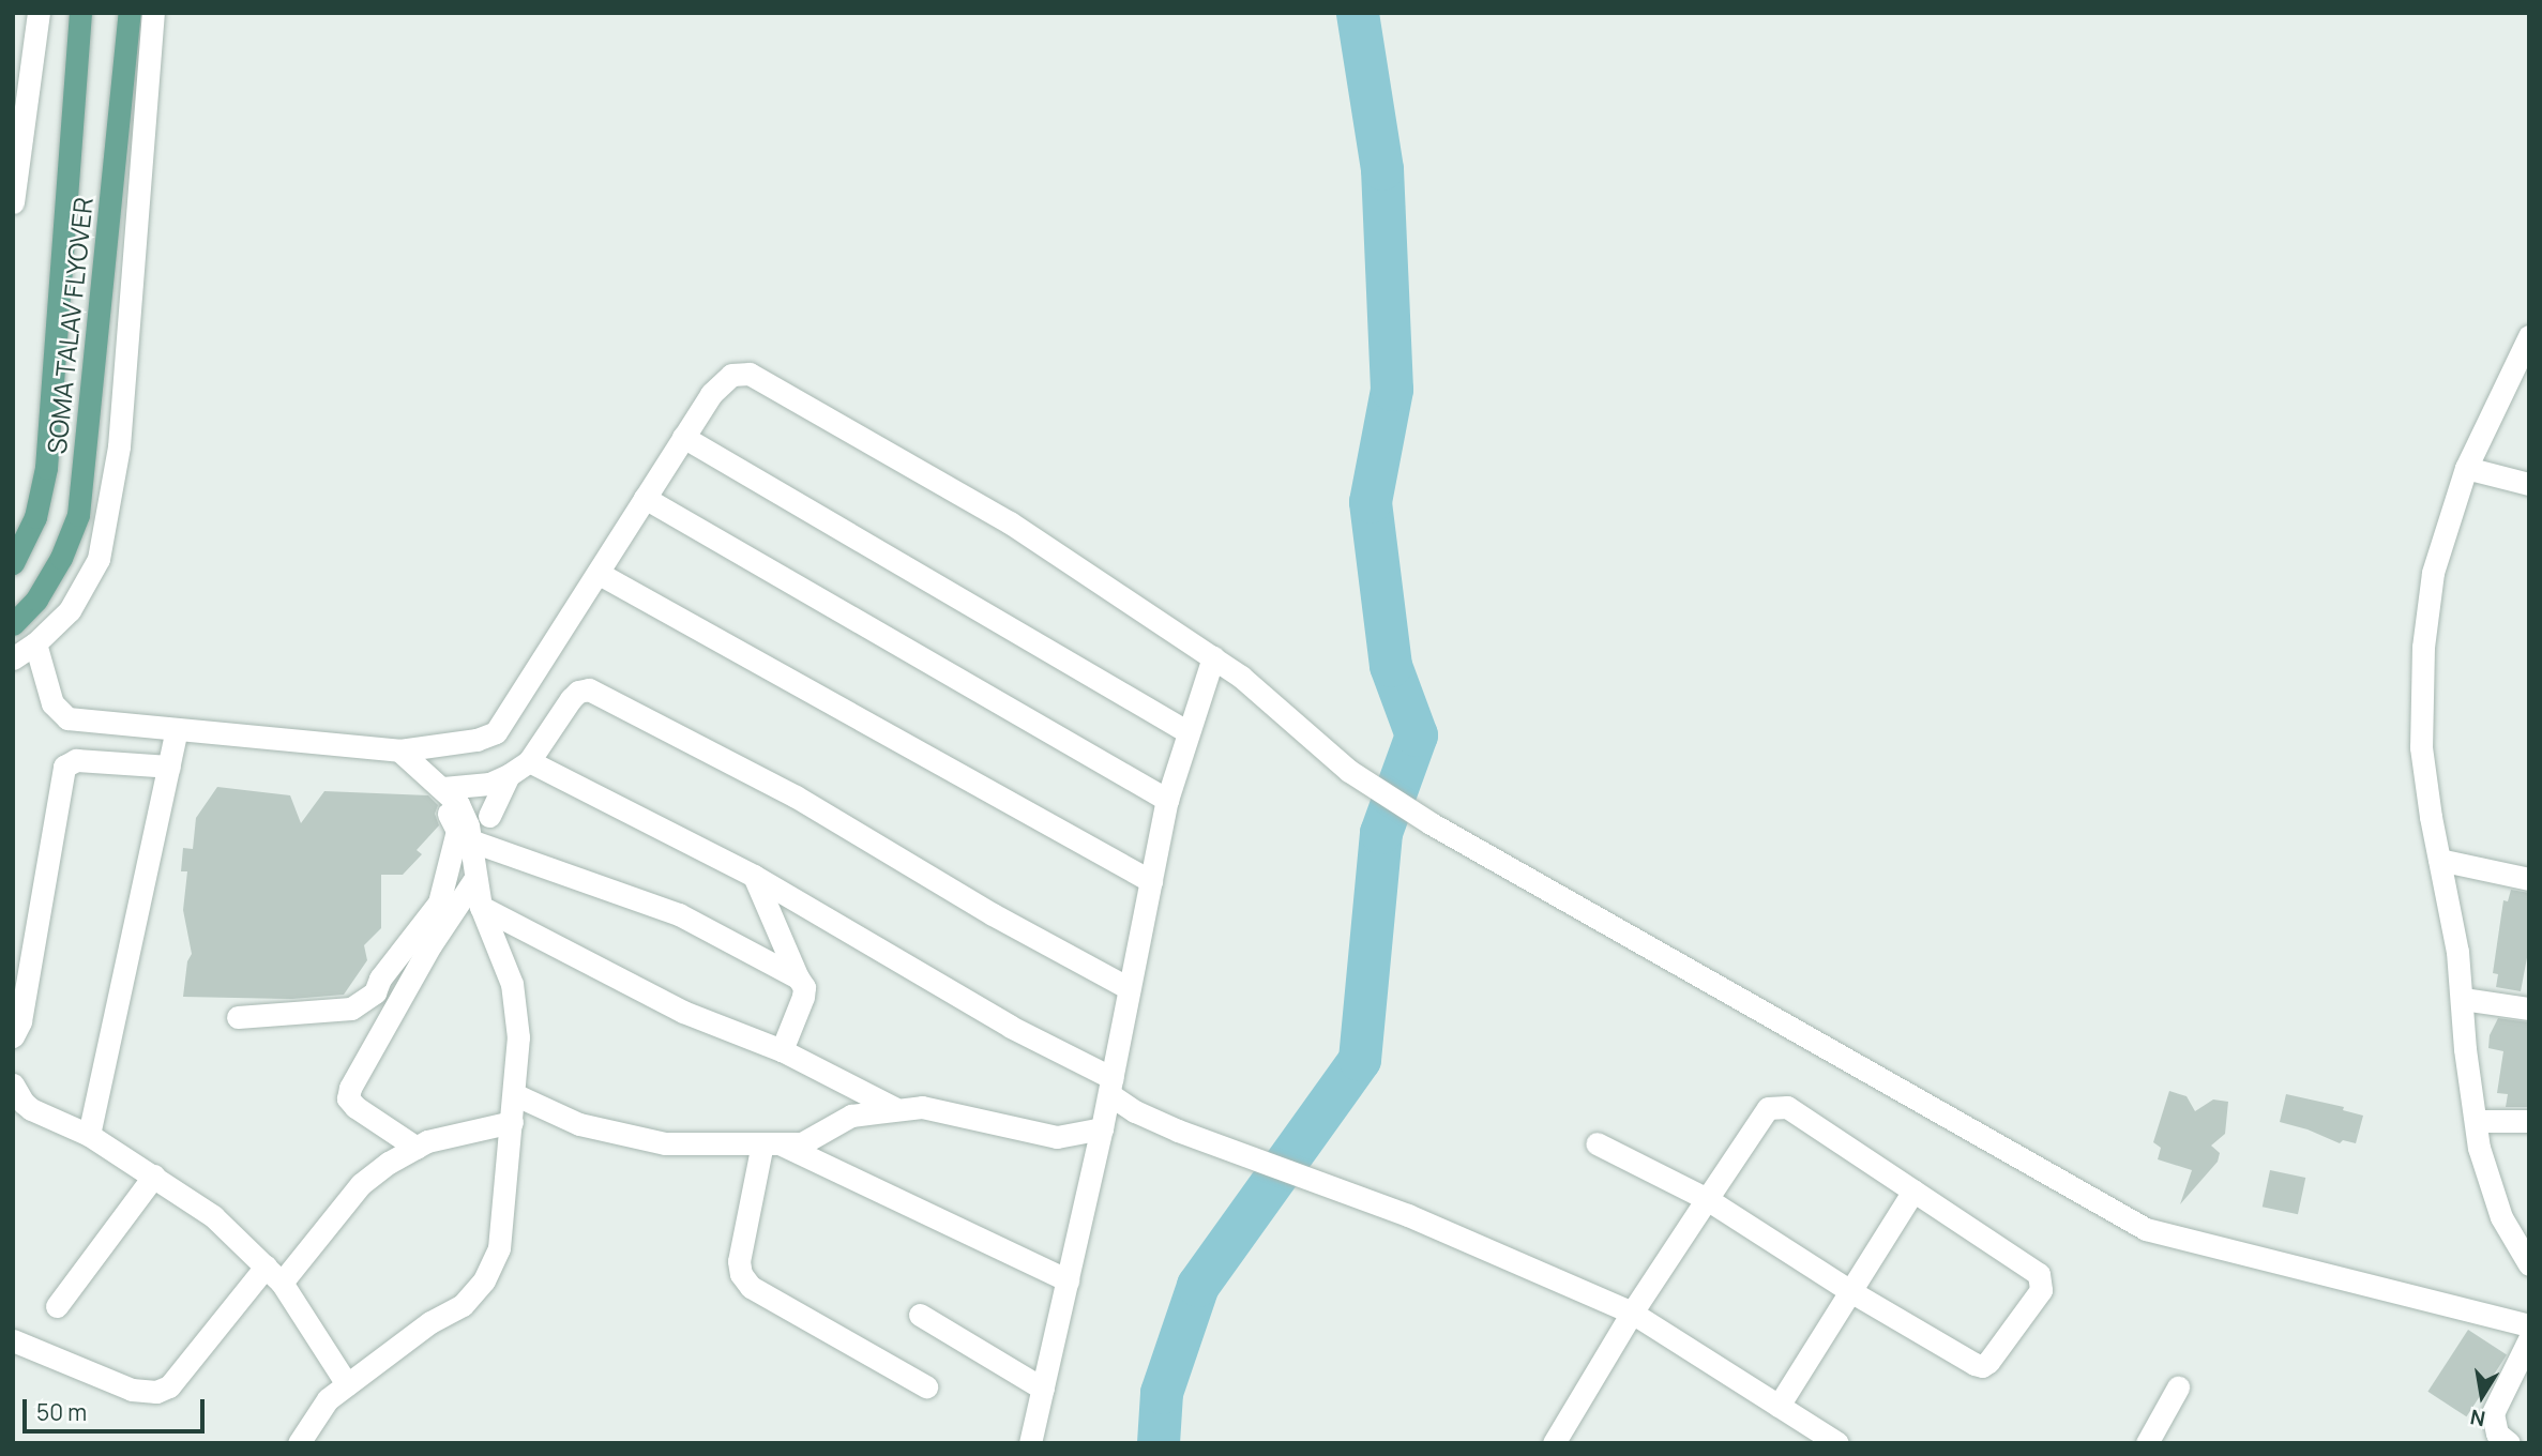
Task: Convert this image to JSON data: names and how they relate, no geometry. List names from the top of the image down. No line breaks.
{"streets":{"main road":["SOMA TALAV FLYOVER"]},"scale_bar":"50 m","north":"bottom"}
